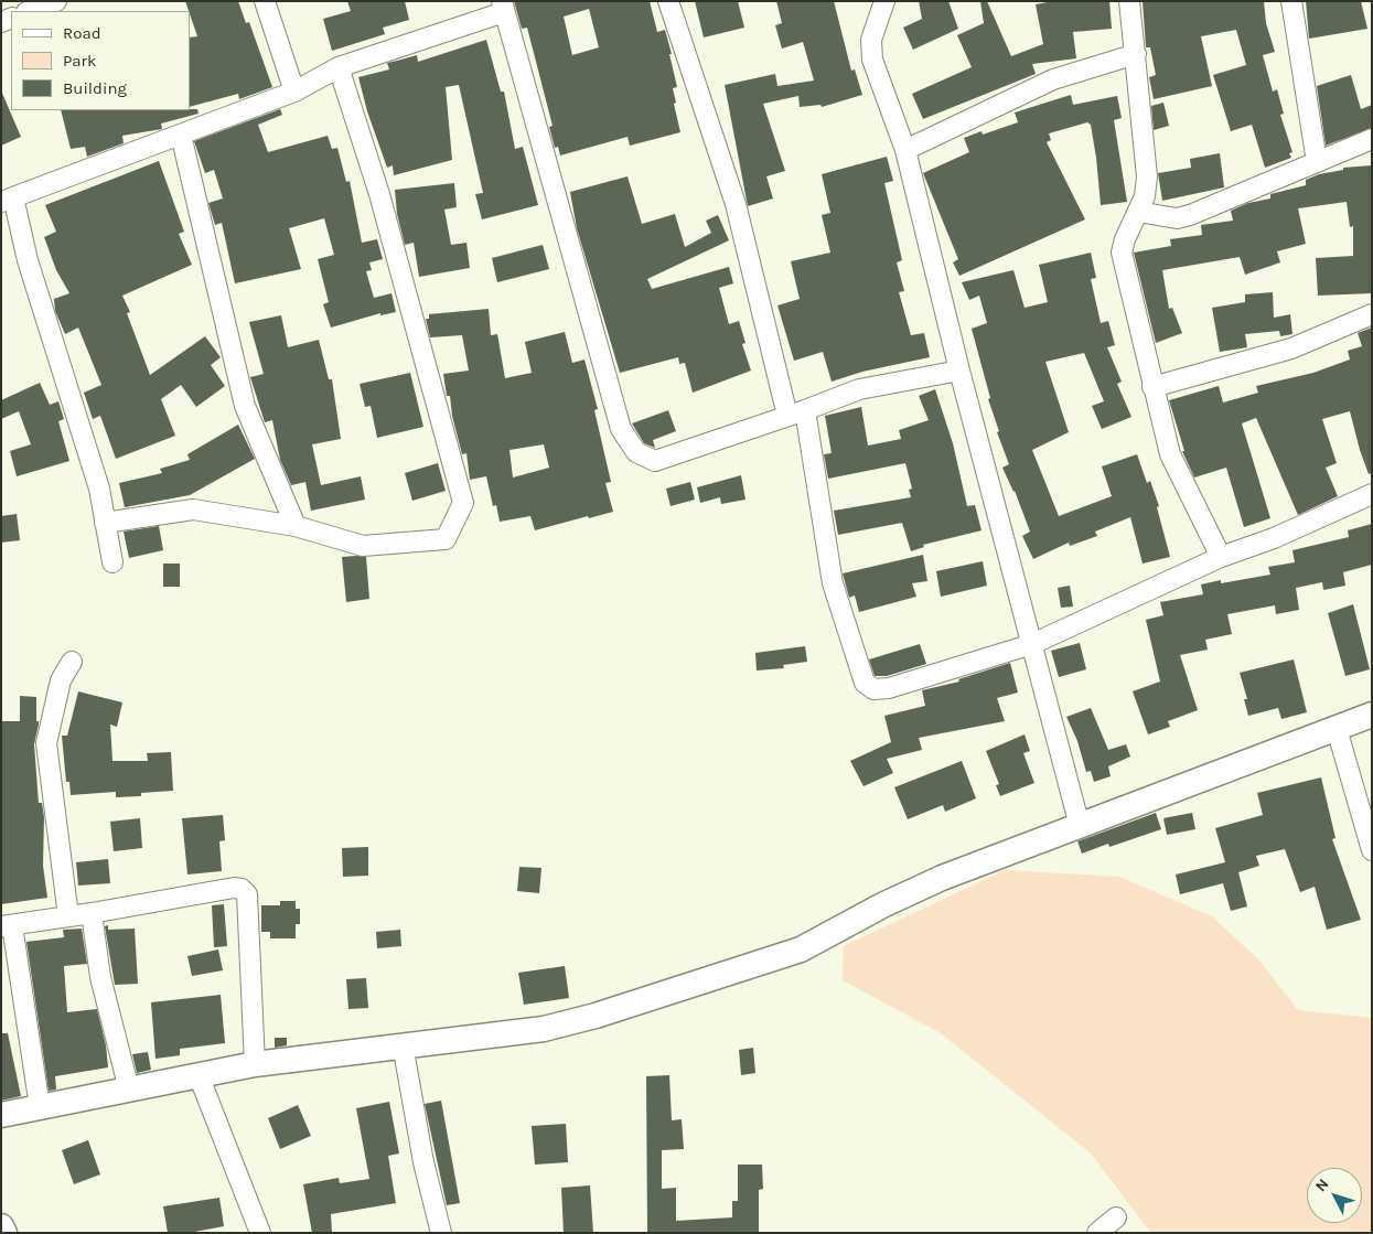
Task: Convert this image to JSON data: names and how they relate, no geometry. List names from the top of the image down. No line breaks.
{"legend":["Road","Park","Building"],"north":"top left"}
